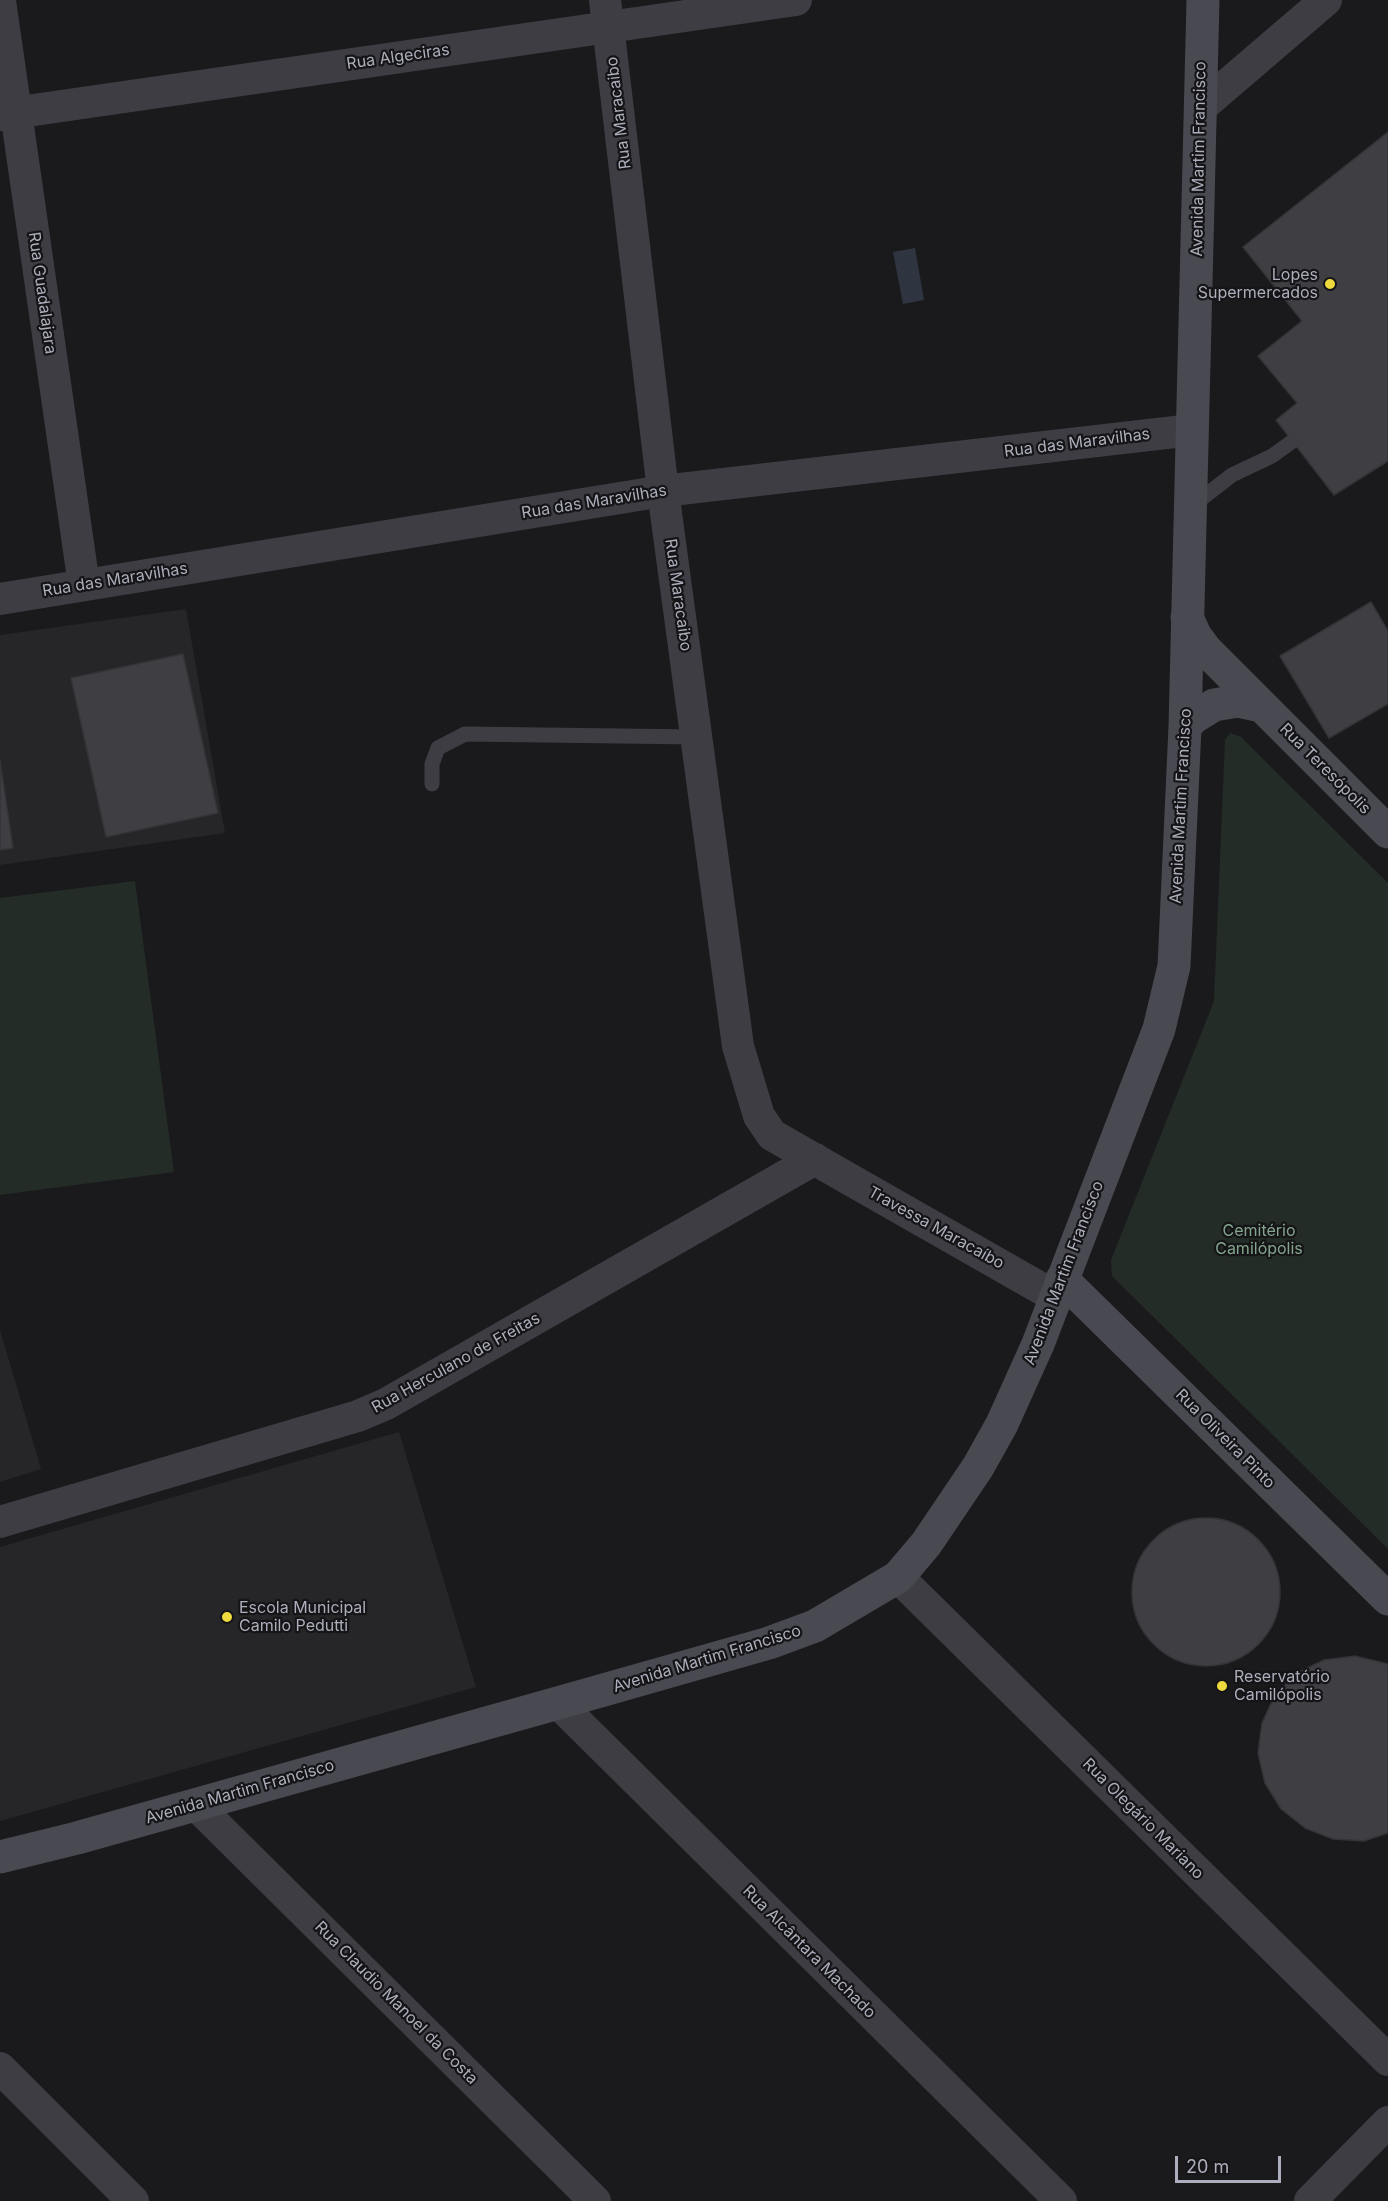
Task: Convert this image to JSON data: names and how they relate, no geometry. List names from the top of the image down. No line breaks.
{"streets":{"main road":["Avenida Martim Francisco","Rua Teresópolis","Rua Oliveira Pinto"],"street":["Rua Algeciras","Rua Maracaibo","Rua Guadalajara","Rua das Maravilhas","Travessa Maracaíbo","Rua Herculano de Freitas","Rua Olegário Mariano","Rua Alcântara Machado","Rua Claudio Manoel da Costa"]},"crossings":[["Rua Algeciras","Rua Maracaibo"],["Rua Algeciras","Rua Guadalajara"],["Rua Maracaibo","Rua das Maravilhas"],["Rua Maracaibo","Travessa Maracaíbo"],["Rua Maracaibo","Rua Herculano de Freitas"],["Avenida Martim Francisco","Rua das Maravilhas"],["Avenida Martim Francisco","Rua Teresópolis"],["Avenida Martim Francisco","Travessa Maracaíbo"],["Avenida Martim Francisco","Rua Oliveira Pinto"],["Avenida Martim Francisco","Rua Olegário Mariano"],["Avenida Martim Francisco","Rua Alcântara Machado"],["Avenida Martim Francisco","Rua Claudio Manoel da Costa"],["Rua Guadalajara","Rua das Maravilhas"],["Travessa Maracaíbo","Rua Herculano de Freitas"],["Travessa Maracaíbo","Rua Oliveira Pinto"]],"parks":["Cemitério Camilópolis"],"places":["Lopes Supermercados","Escola Municipal Camilo Pedutti","Reservatório Camilópolis"],"scale_bar":"20 m"}
